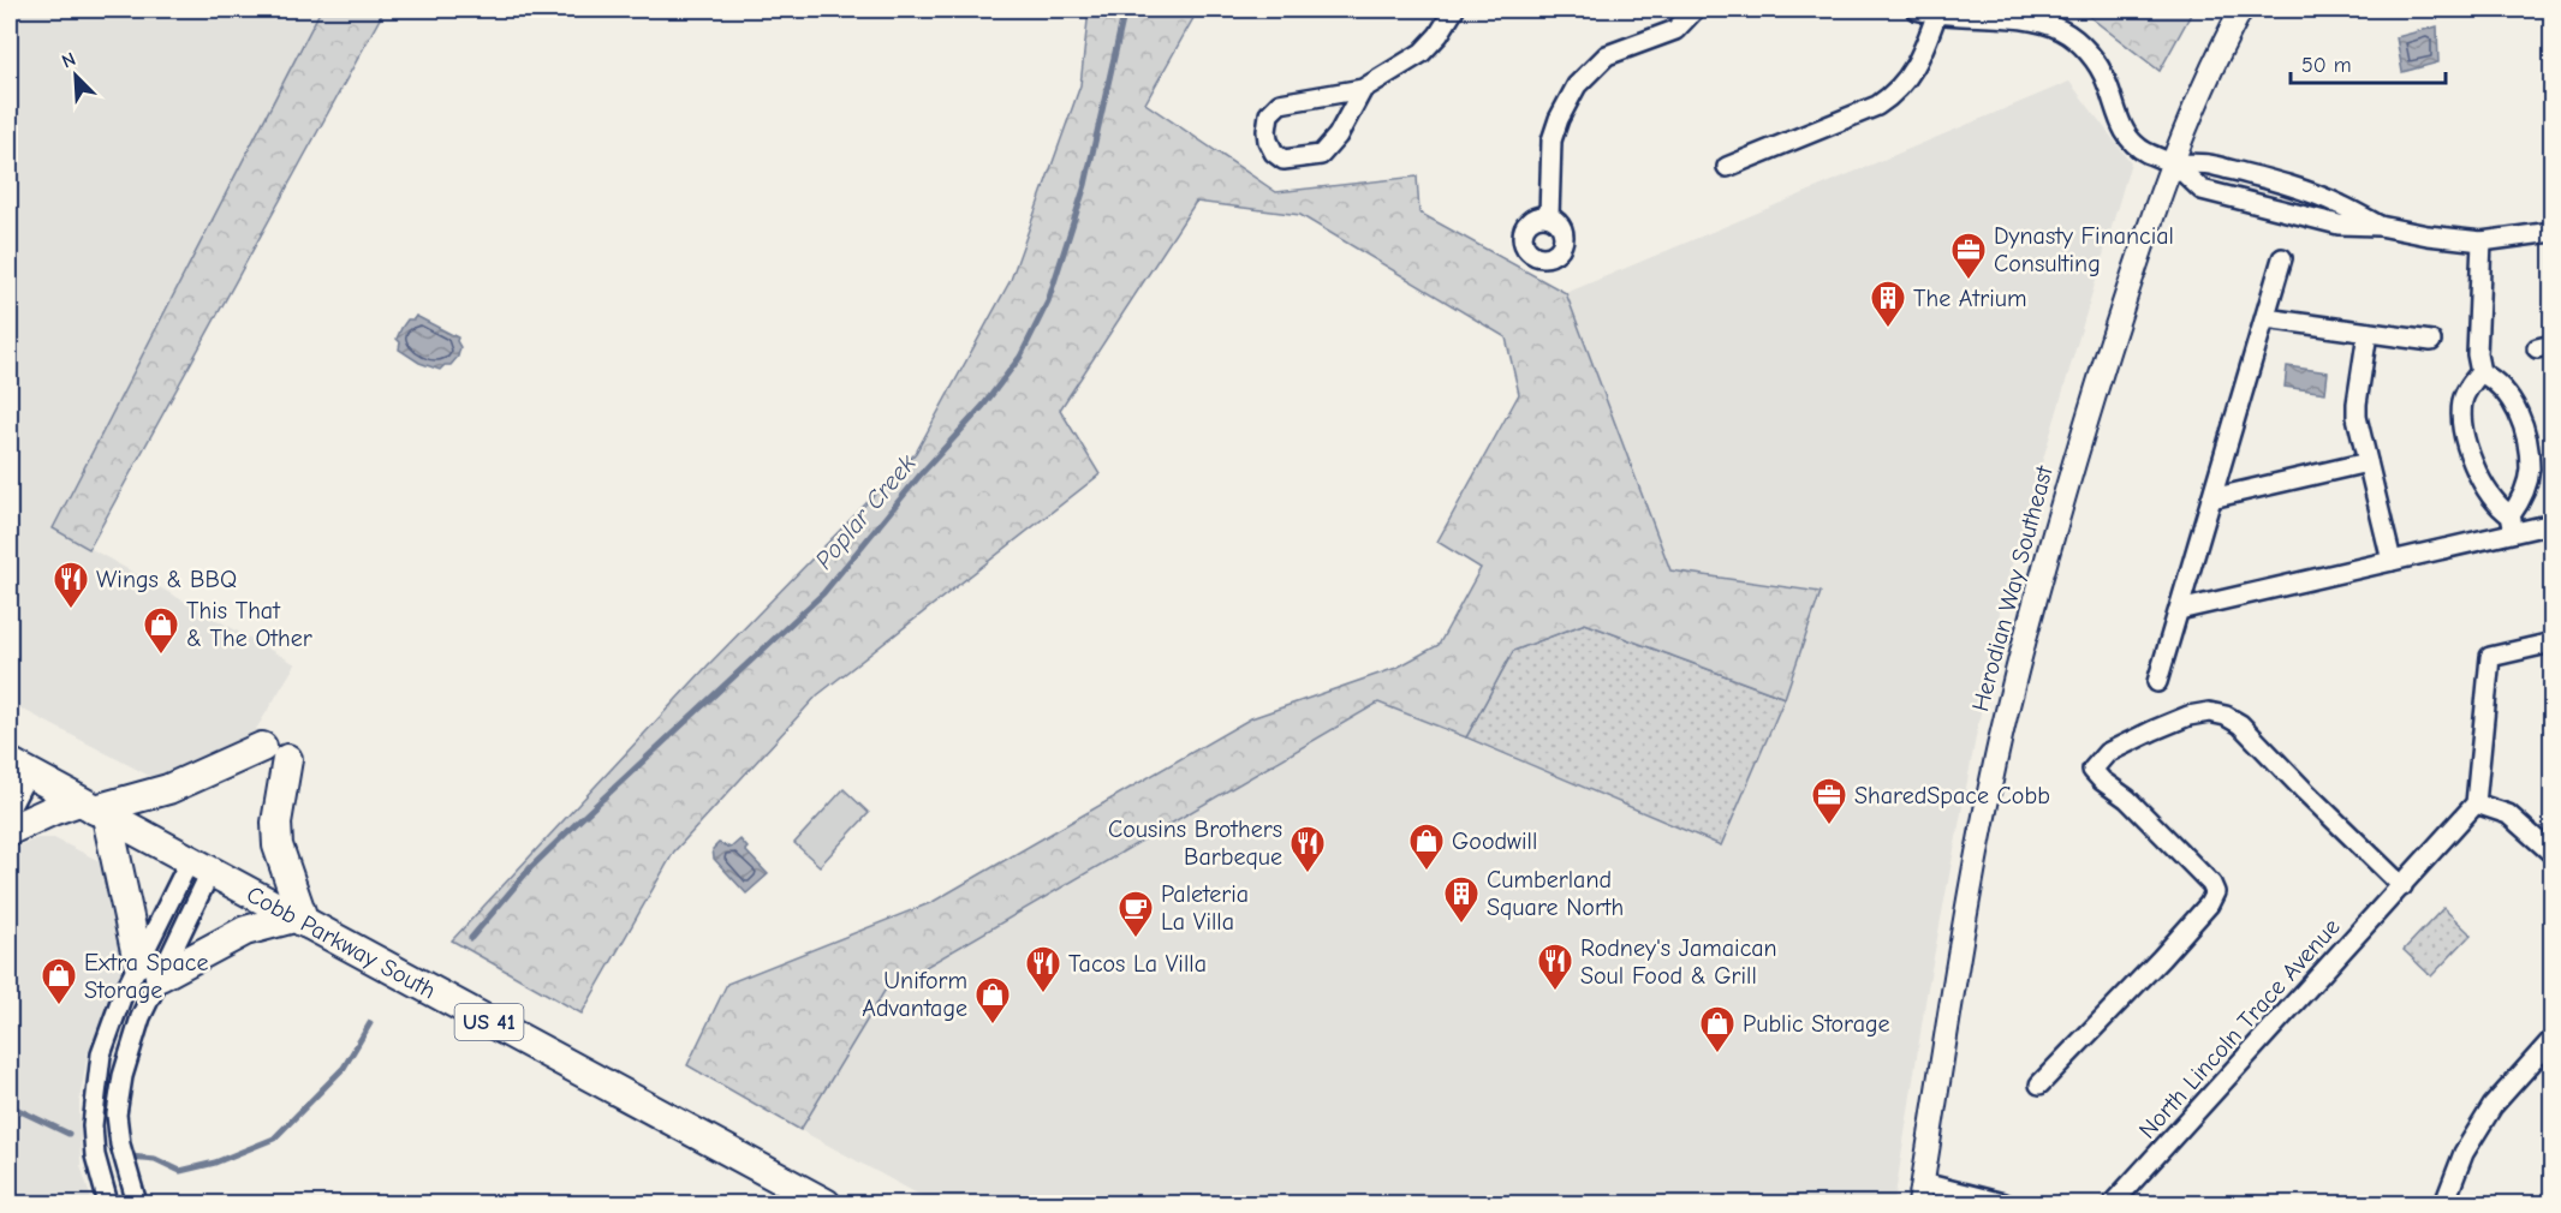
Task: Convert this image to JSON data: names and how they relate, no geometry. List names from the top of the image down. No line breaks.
{"streets":{"main road":["Cobb Parkway South","US 41"],"street":["Herodian Way Southeast","North Lincoln Trace Avenue"]},"water":["Poplar Creek"],"places":{"office":["Dynasty Financial Consulting","SharedSpace Cobb"],"building":["The Atrium","Cumberland Square North"],"restaurant":["Wings & BBQ","Cousins Brothers Barbeque","Rodney's Jamaican Soul Food & Grill","Tacos La Villa"],"shop":["This That & The Other","Goodwill","Extra Space Storage","Uniform Advantage","Public Storage"],"cafe":["Paleteria La Villa"]},"scale_bar":"50 m","north":"top left"}
